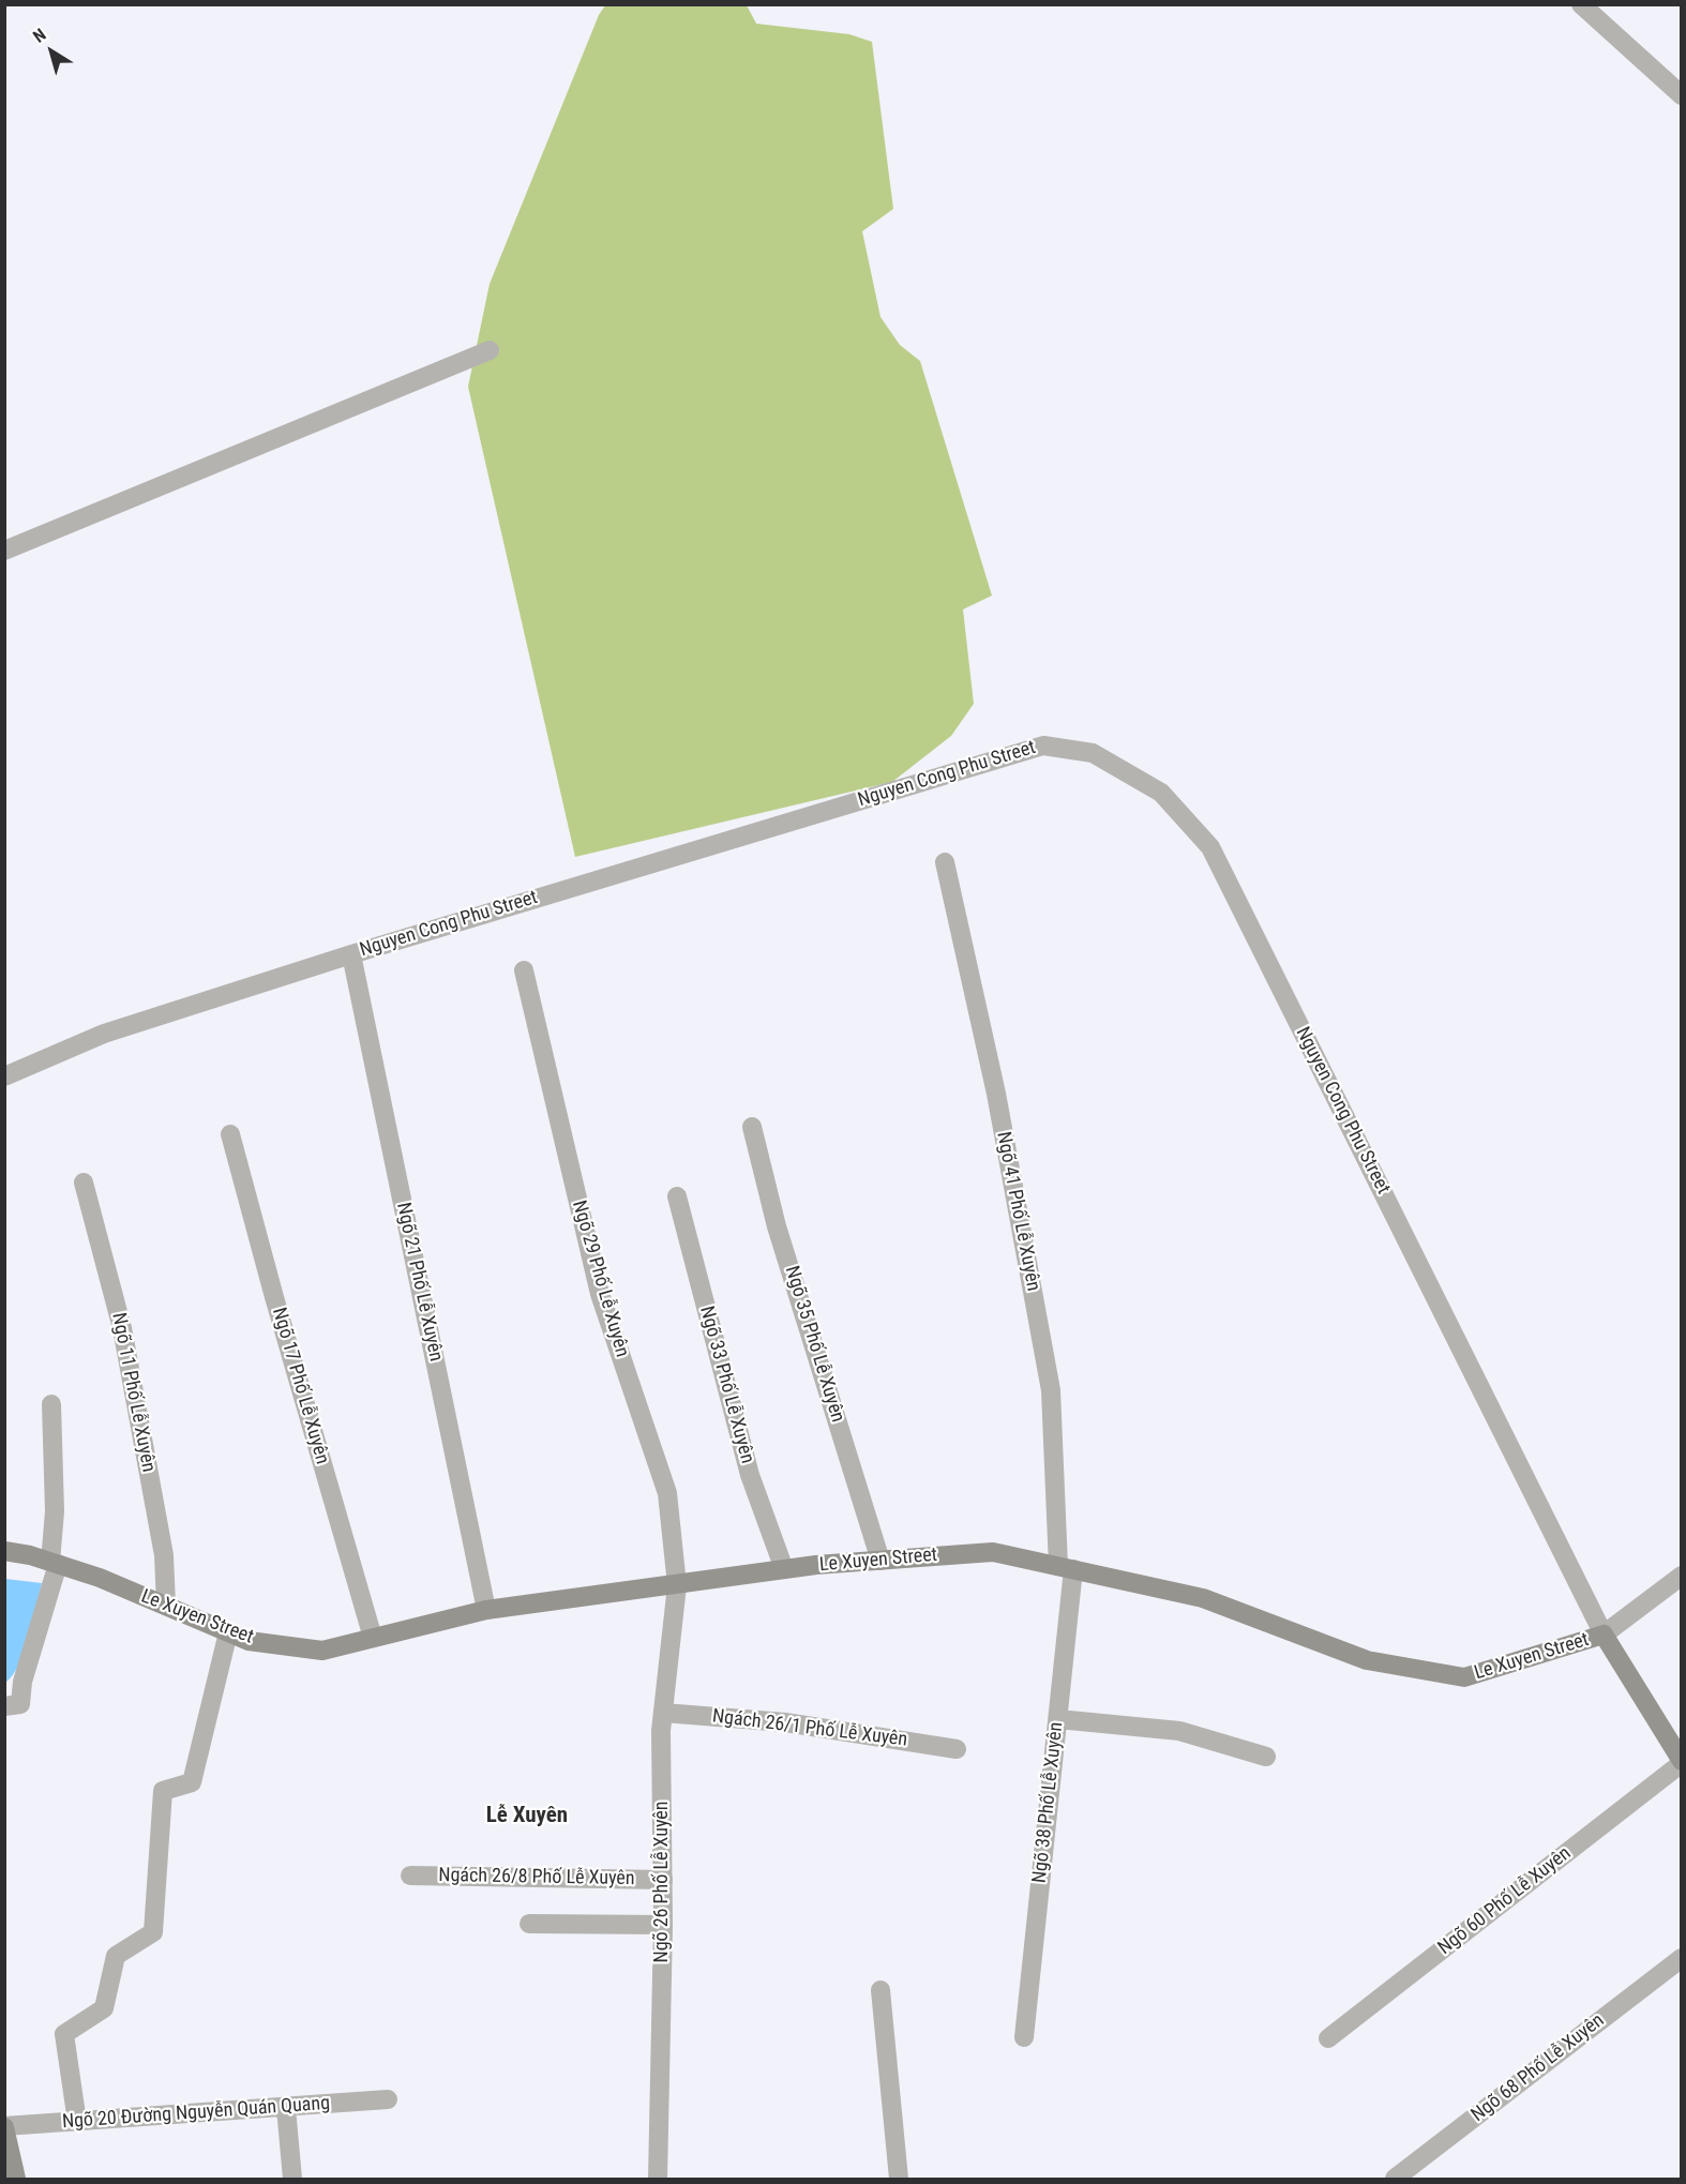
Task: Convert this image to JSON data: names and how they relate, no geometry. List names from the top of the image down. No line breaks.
{"streets":{"street":["Nguyen Cong Phu Street","Ngõ 41 Phố Lễ Xuyên","Ngõ 29 Phố Lễ Xuyên","Ngõ 21 Phố Lễ Xuyên","Ngõ 35 Phố Lễ Xuyên","Ngõ 33 Phố Lễ Xuyên","Ngõ 17 Phố Lễ Xuyên","Ngõ 11 Phố Lễ Xuyên","Le Xuyen Street","Ngách 26/1 Phố Lễ Xuyên","Ngõ 38 Phố Lễ Xuyên","Ngách 26/8 Phố Lễ Xuyên","Ngõ 26 Phố Lễ Xuyên","Ngõ 60 Phố Lễ Xuyên","Ngõ 68 Phố Lễ Xuyên","Ngõ 20 Đường Nguyễn Quán Quang"]},"crossings":[["Nguyen Cong Phu Street","Ngõ 21 Phố Lễ Xuyên"],["Nguyen Cong Phu Street","Le Xuyen Street"],["Ngõ 41 Phố Lễ Xuyên","Le Xuyen Street"],["Ngõ 41 Phố Lễ Xuyên","Ngõ 38 Phố Lễ Xuyên"],["Ngõ 29 Phố Lễ Xuyên","Le Xuyen Street"],["Ngõ 29 Phố Lễ Xuyên","Ngõ 26 Phố Lễ Xuyên"],["Ngõ 21 Phố Lễ Xuyên","Le Xuyen Street"],["Ngõ 35 Phố Lễ Xuyên","Le Xuyen Street"],["Ngõ 33 Phố Lễ Xuyên","Le Xuyen Street"],["Ngõ 17 Phố Lễ Xuyên","Le Xuyen Street"],["Ngõ 11 Phố Lễ Xuyên","Le Xuyen Street"],["Le Xuyen Street","Ngõ 38 Phố Lễ Xuyên"],["Le Xuyen Street","Ngõ 26 Phố Lễ Xuyên"],["Le Xuyen Street","Ngõ 60 Phố Lễ Xuyên"],["Ngách 26/1 Phố Lễ Xuyên","Ngõ 26 Phố Lễ Xuyên"],["Ngách 26/8 Phố Lễ Xuyên","Ngõ 26 Phố Lễ Xuyên"]],"districts":["Lễ Xuyên"],"north":"top left"}
